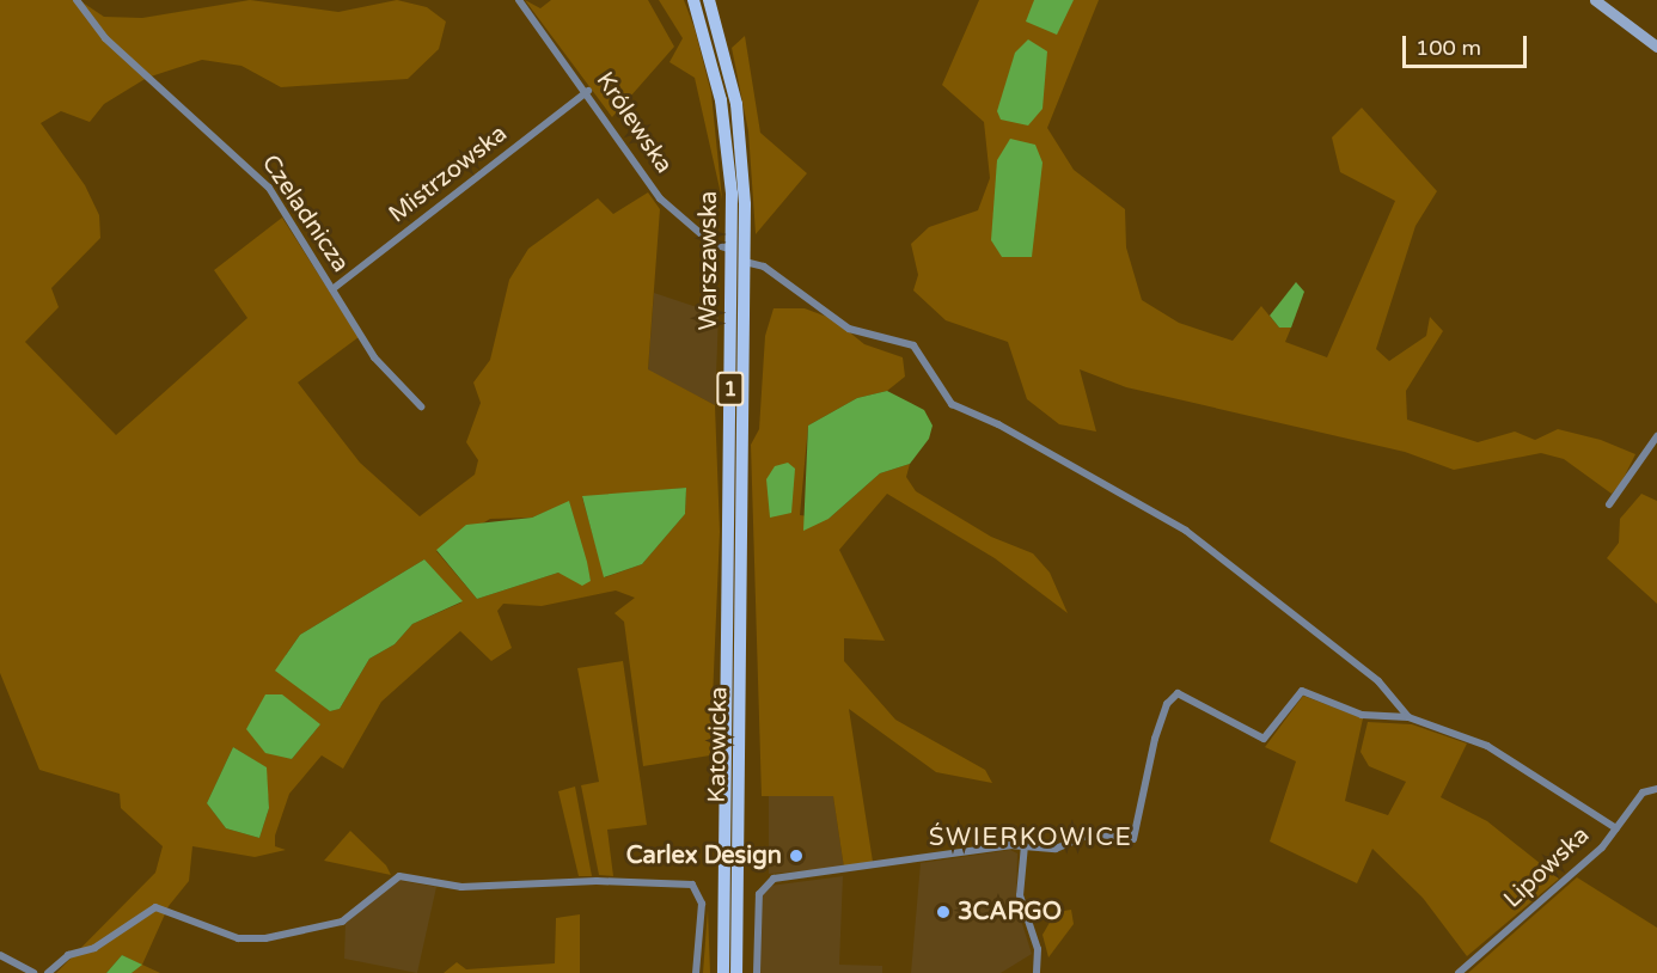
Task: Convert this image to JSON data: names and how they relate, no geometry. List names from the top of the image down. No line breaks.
{"streets":{"main road":["Warszawska","1","Katowicka"],"street":["Królewska","Mistrzowska","Czeladnicza","Lipowska"]},"crossings":[["Królewska","Mistrzowska"],["Królewska","Warszawska"],["Mistrzowska","Czeladnicza"],["Warszawska","Katowicka"]],"districts":["ŚWIERKOWICE"],"places":["Carlex Design","3CARGO"],"scale_bar":"100 m"}
